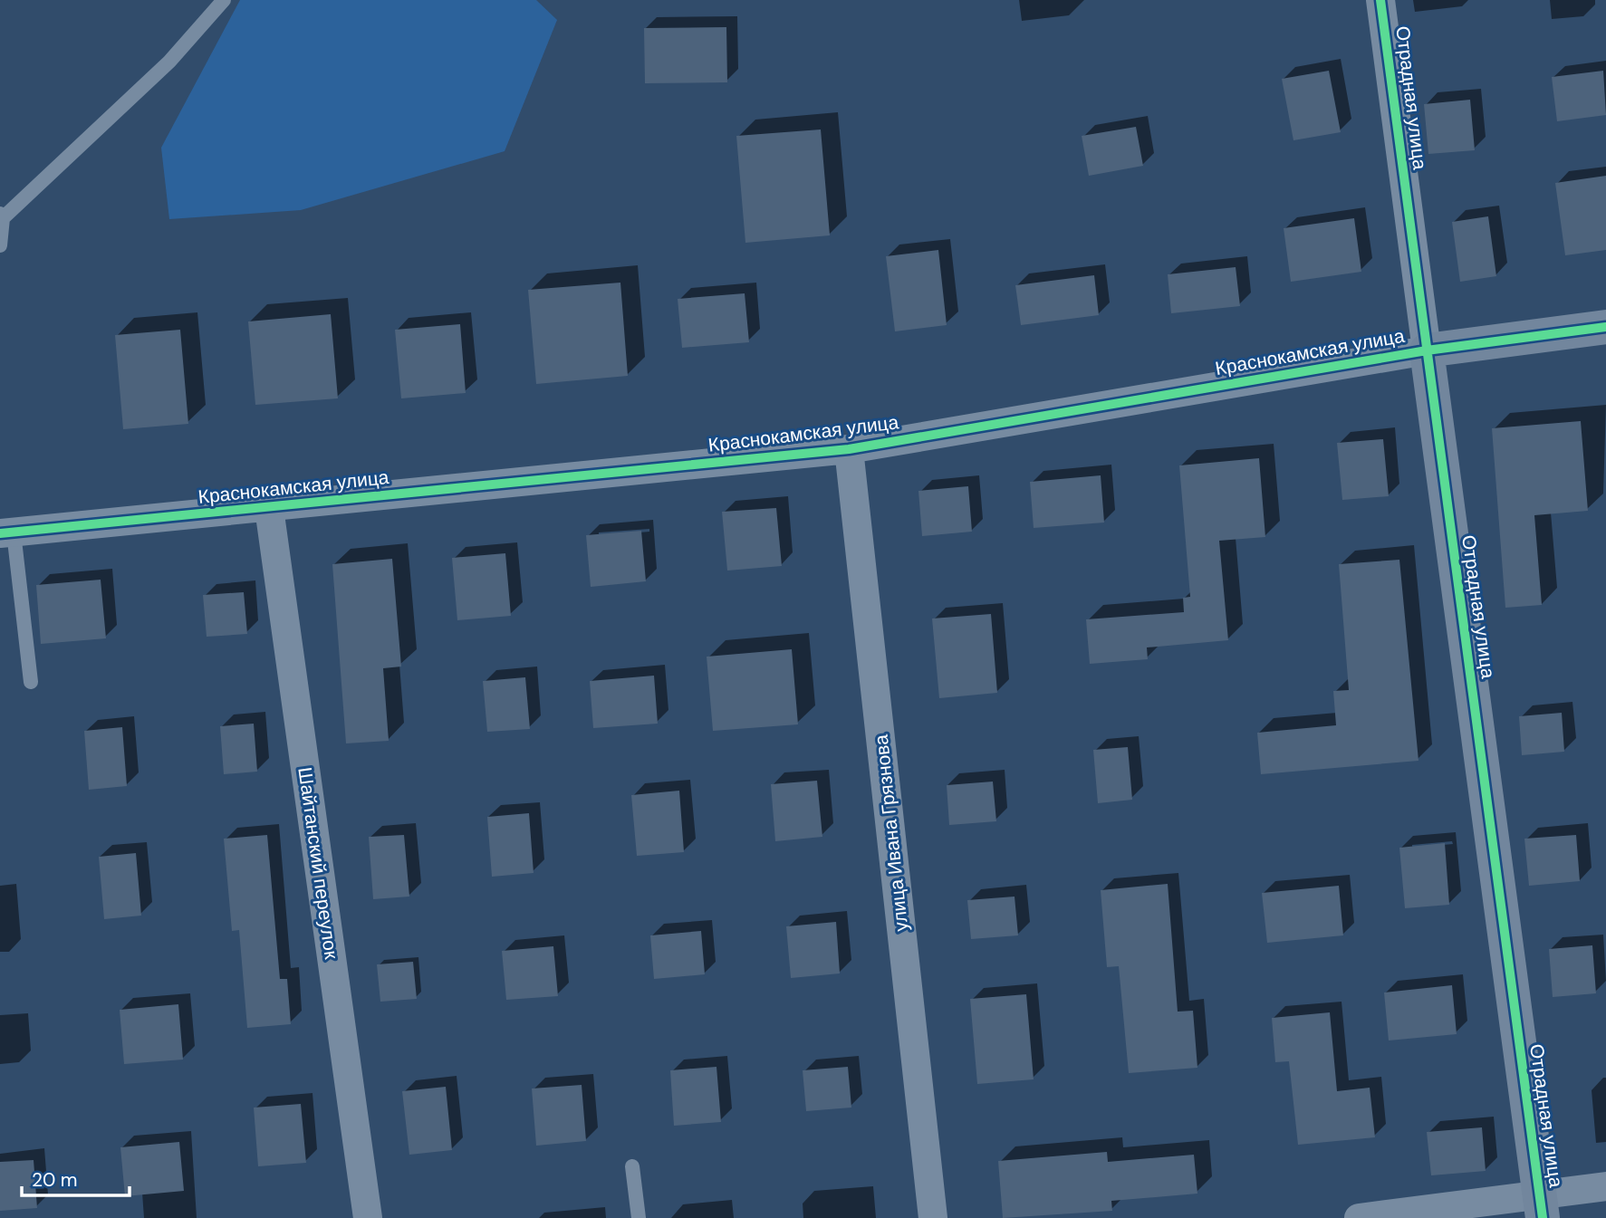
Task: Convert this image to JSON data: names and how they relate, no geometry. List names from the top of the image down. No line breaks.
{"streets":{"street":["Отрадная улица","Краснокамская улица","улица Ивана Грязнова","Шайтанский переулок"]},"crossings":[["Отрадная улица","Краснокамская улица"],["Краснокамская улица","улица Ивана Грязнова"],["Краснокамская улица","Шайтанский переулок"]],"scale_bar":"20 m"}
